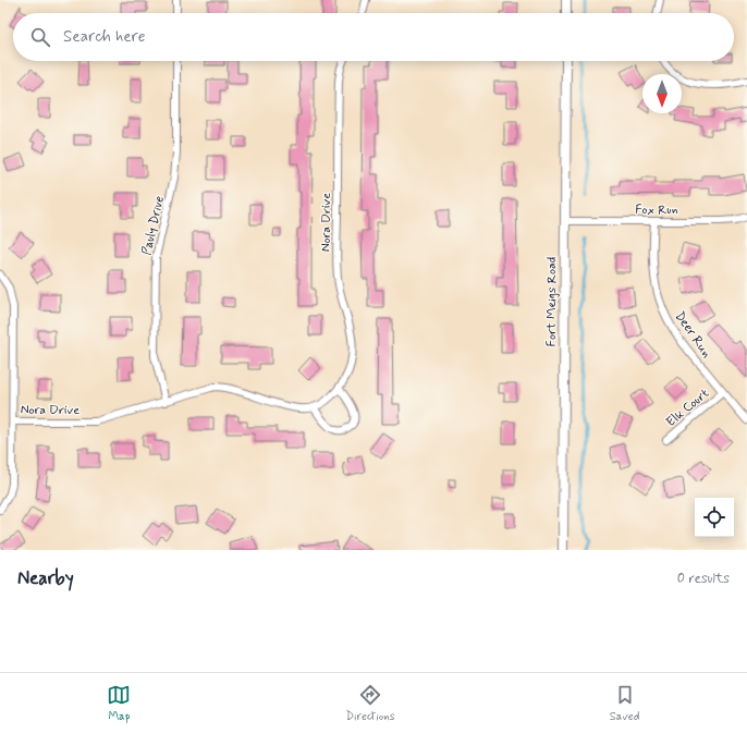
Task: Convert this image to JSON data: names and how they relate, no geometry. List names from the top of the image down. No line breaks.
{"streets":{"street":["Fox Run","Nora Drive","Pauly Drive","Fort Meigs Road","Deer Run","Elk Court"]},"crossings":[["Fox Run","Fort Meigs Road"],["Fox Run","Deer Run"],["Nora Drive","Pauly Drive"],["Deer Run","Elk Court"]],"north":"bottom","page":{"search":"Search here","heading":["Nearby","0 results"],"nav":["Map","Directions","Saved"]}}
